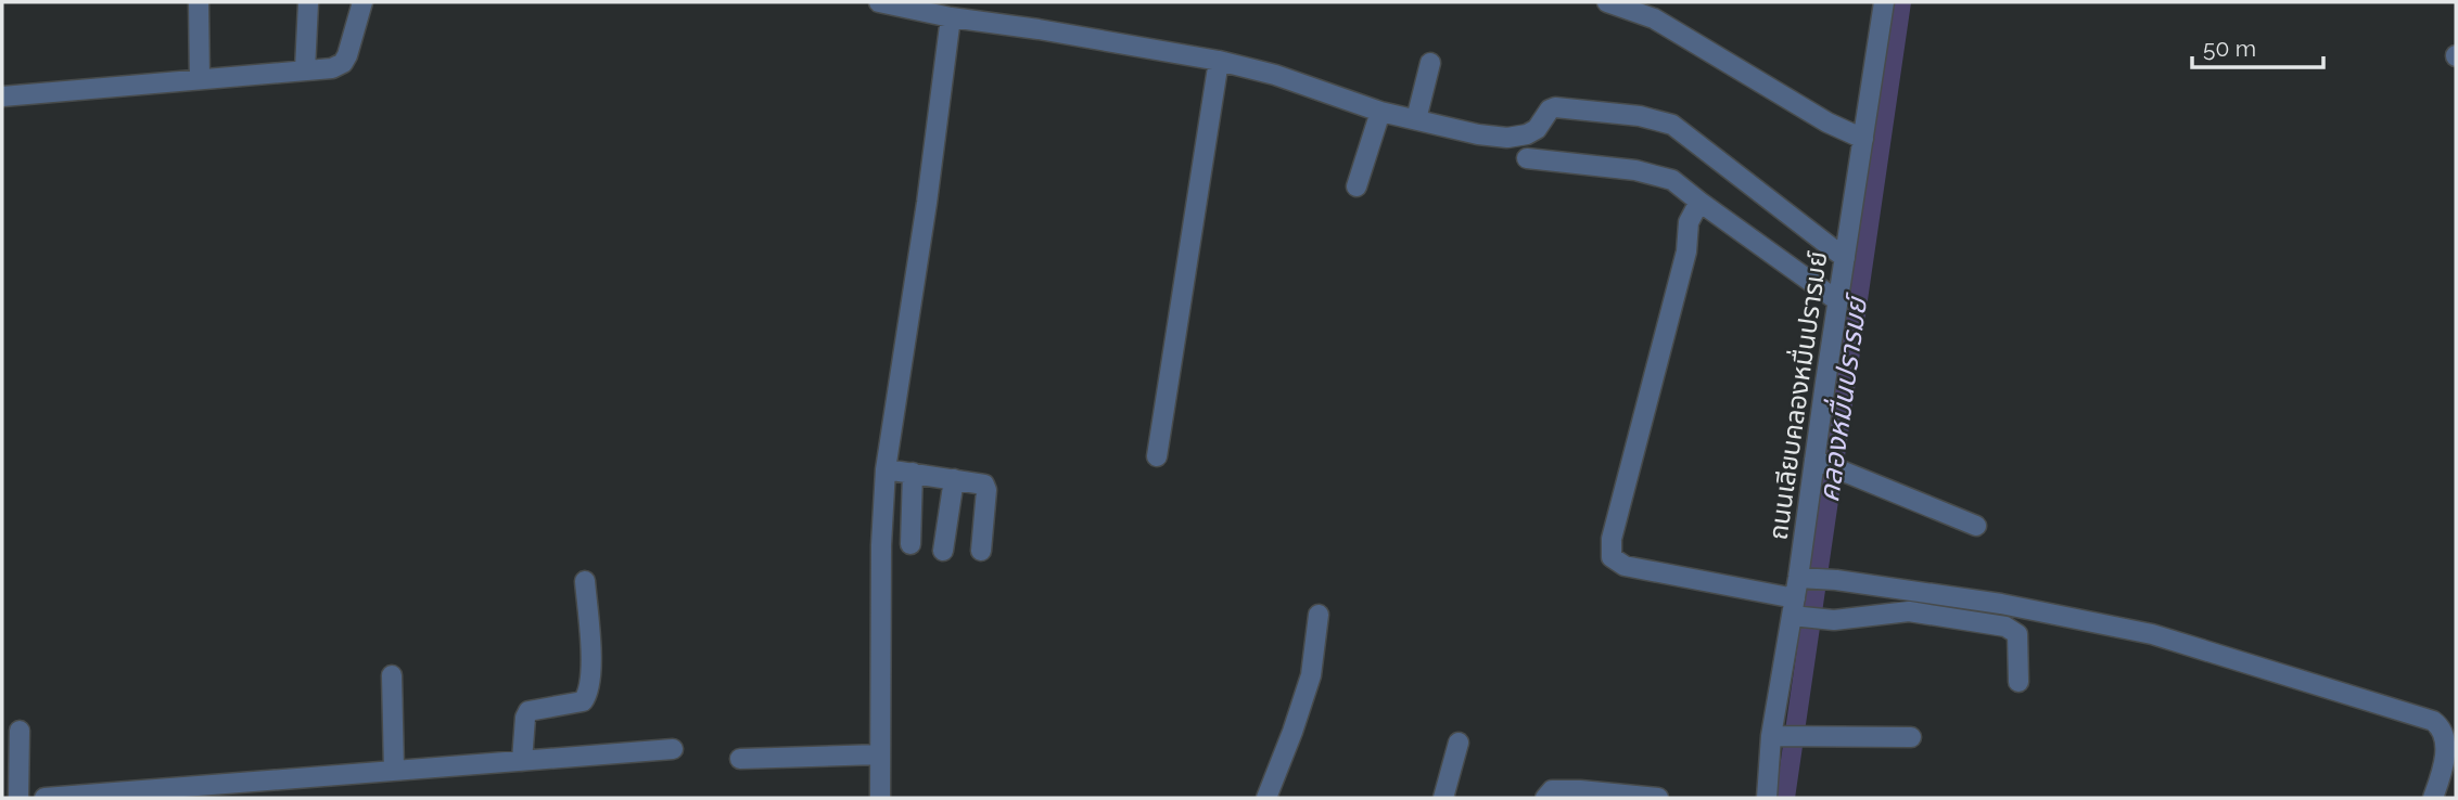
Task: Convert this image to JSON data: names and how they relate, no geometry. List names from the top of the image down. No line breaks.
{"streets":{"street":["ถนนเลียบคลองหมื่นปรารมย์"]},"water":["คลองหมื่นปรารมย์"],"scale_bar":"50 m"}
